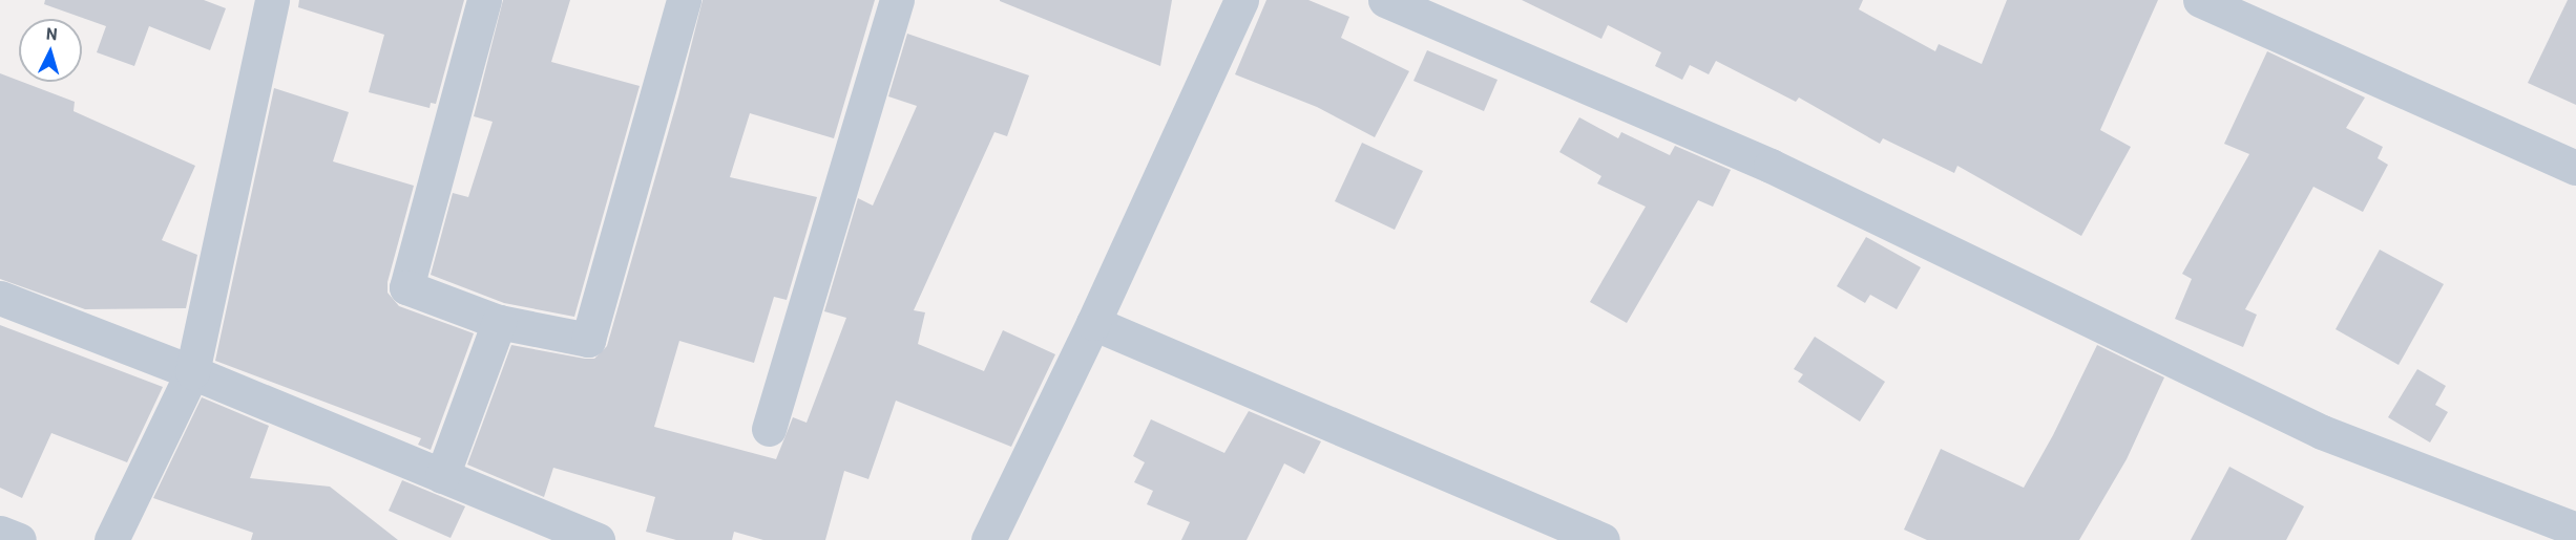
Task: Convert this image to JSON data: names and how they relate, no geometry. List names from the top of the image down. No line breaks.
{"north":"top"}
